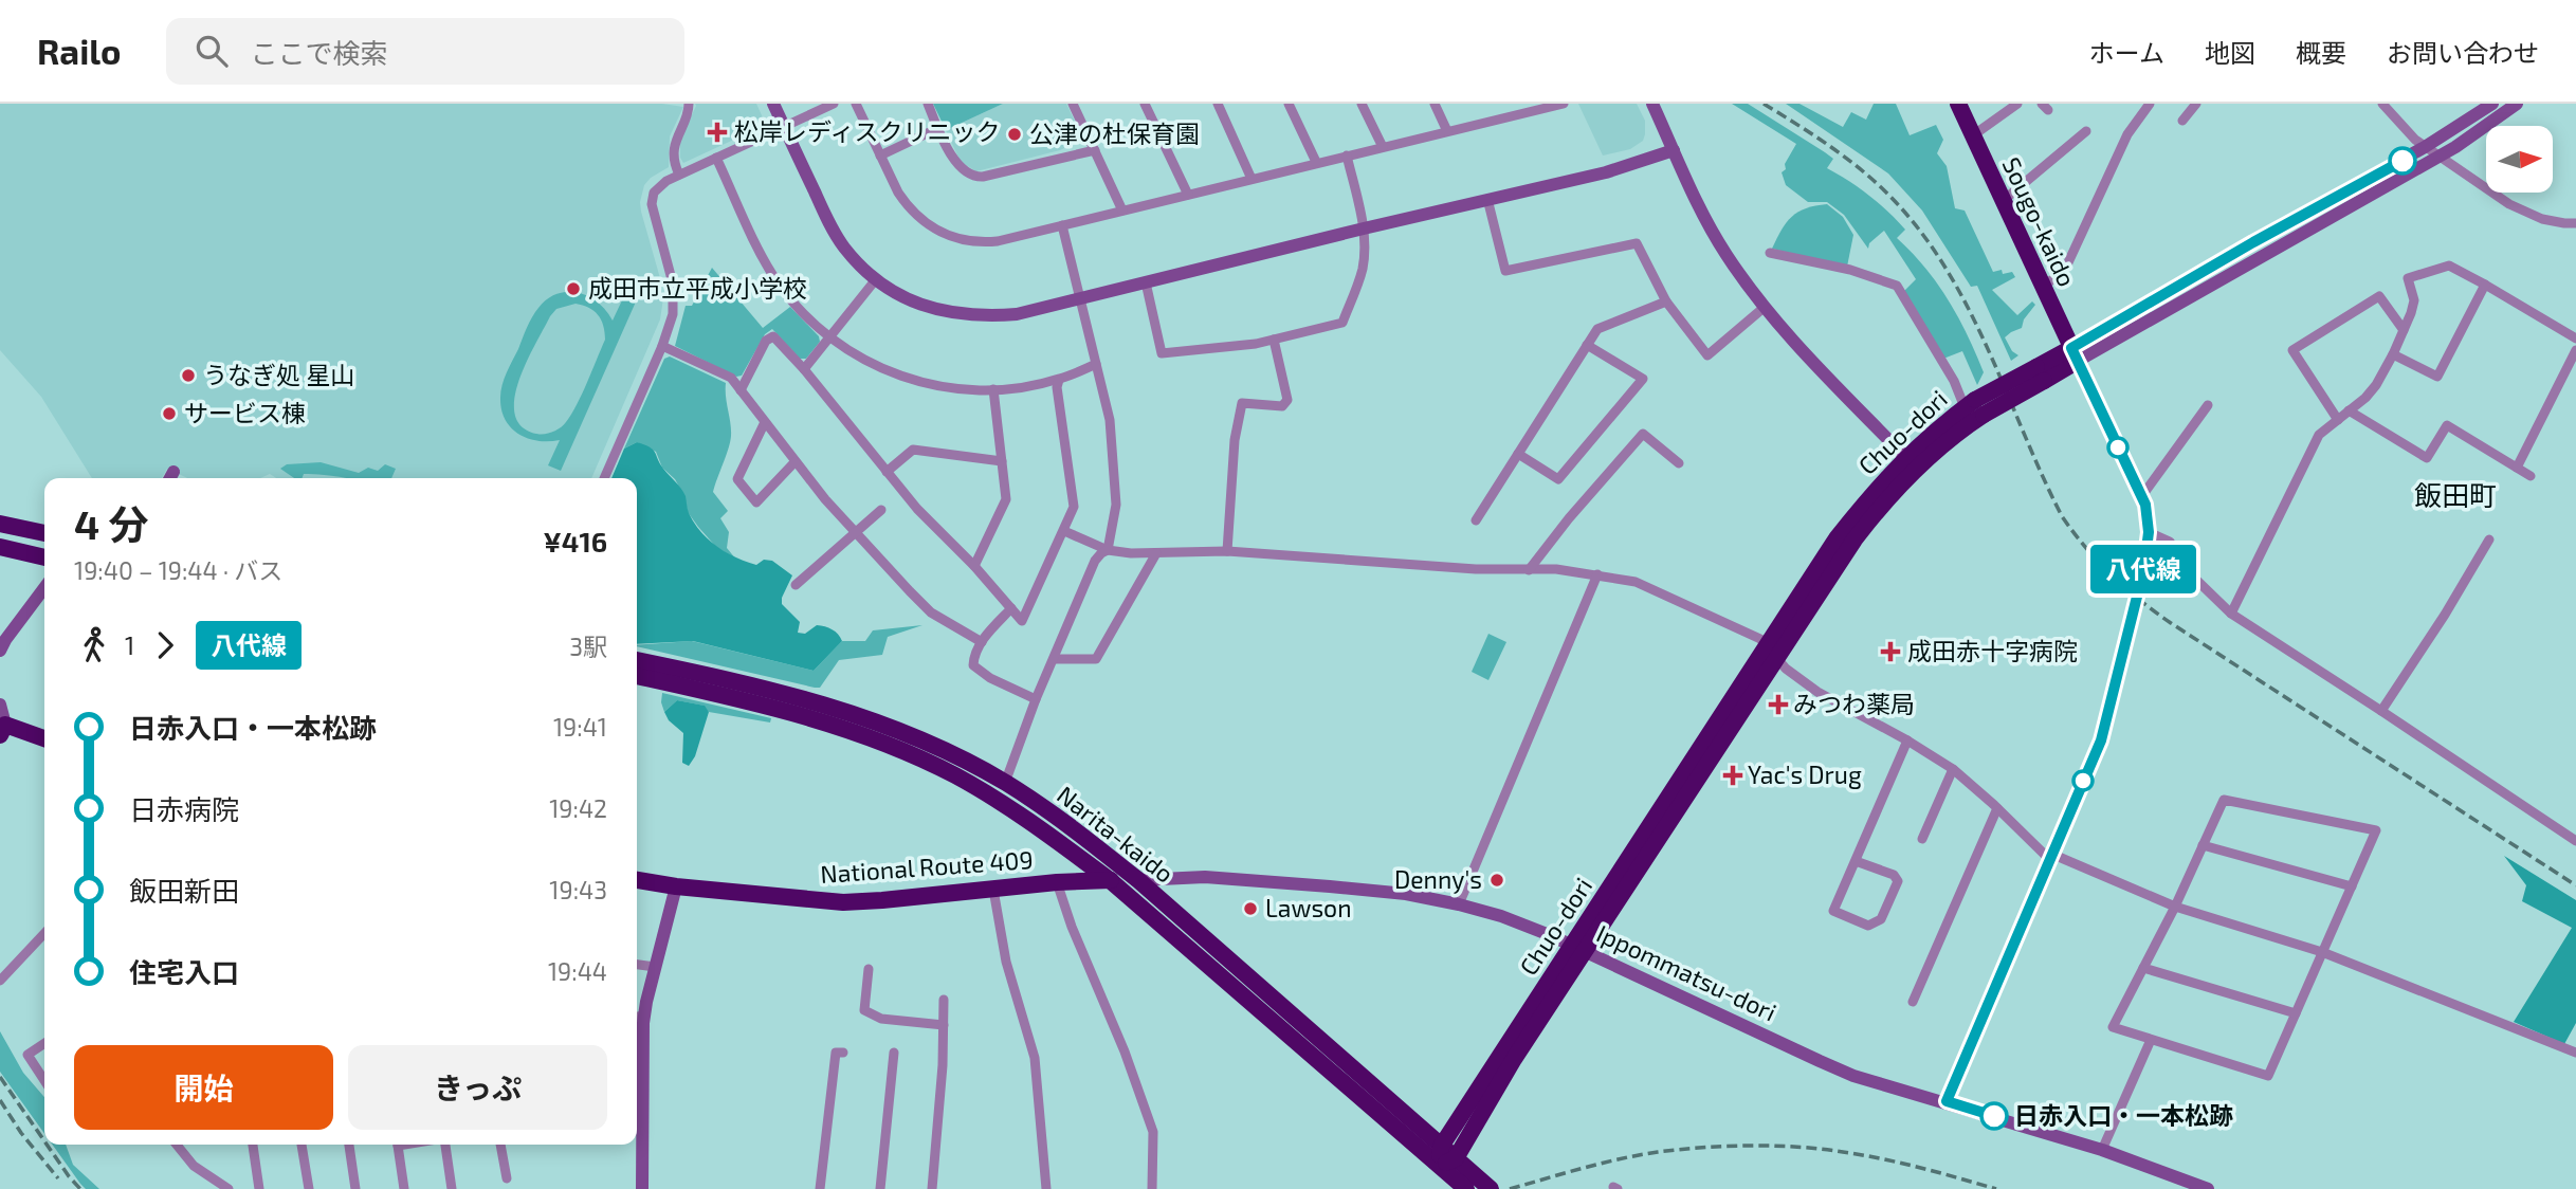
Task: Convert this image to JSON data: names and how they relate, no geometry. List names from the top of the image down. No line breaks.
{"streets":{"highway":["Sougo-kaido","Chuo-dori","Narita-kaido","National Route 409"],"street":["Ippommatsu-dori"]},"crossings":[["Sougo-kaido","Chuo-dori"],["Chuo-dori","Narita-kaido"],["Chuo-dori","Ippommatsu-dori"],["Narita-kaido","National Route 409"],["Narita-kaido","Ippommatsu-dori"],["National Route 409","Ippommatsu-dori"]],"districts":["飯田町"],"places":{"health":["松岸レディスクリニック","成田赤十字病院","みつわ薬局","Yac's Drug"],"other":["公津の杜保育園","成田市立平成小学校","うなぎ処 星山","サービス棟","Denny's","Lawson","日赤入口・一本松跡"]},"lines":["bus line 八代線"],"north":"right","page":{"header":"Railo","search":"ここで検索","nav":["ホーム","地図","概要","お問い合わせ"],"on_map":"八代線","heading":["4 分","19:40 – 19:44 · バス","¥416"],"legs":["1","八代線","3駅"],"list":[{"name":"日赤入口・一本松跡","value":"19:41"},{"name":"日赤病院","value":"19:42"},{"name":"飯田新田","value":"19:43"},{"name":"住宅入口","value":"19:44"}],"buttons":["開始","きっぷ"]}}
